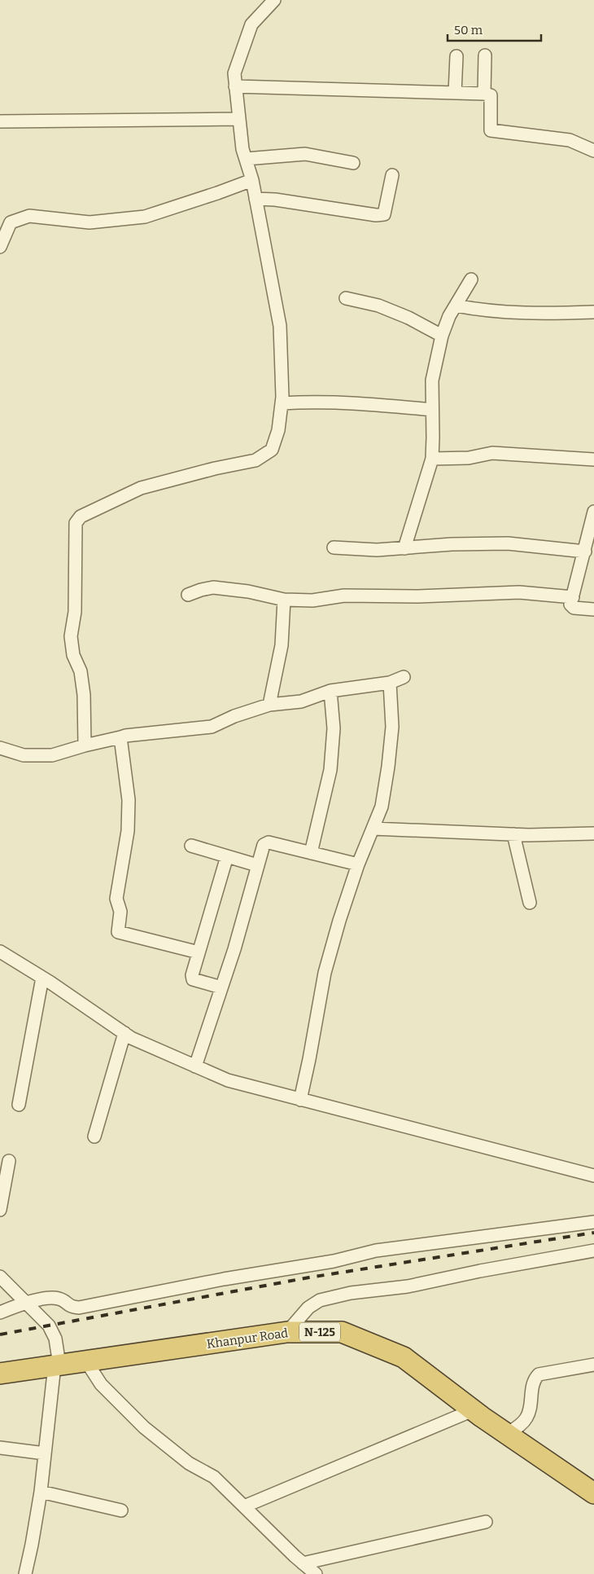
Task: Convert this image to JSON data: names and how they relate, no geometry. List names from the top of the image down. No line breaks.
{"streets":{"highway":["N-125","Khanpur Road"]},"scale_bar":"50 m"}
